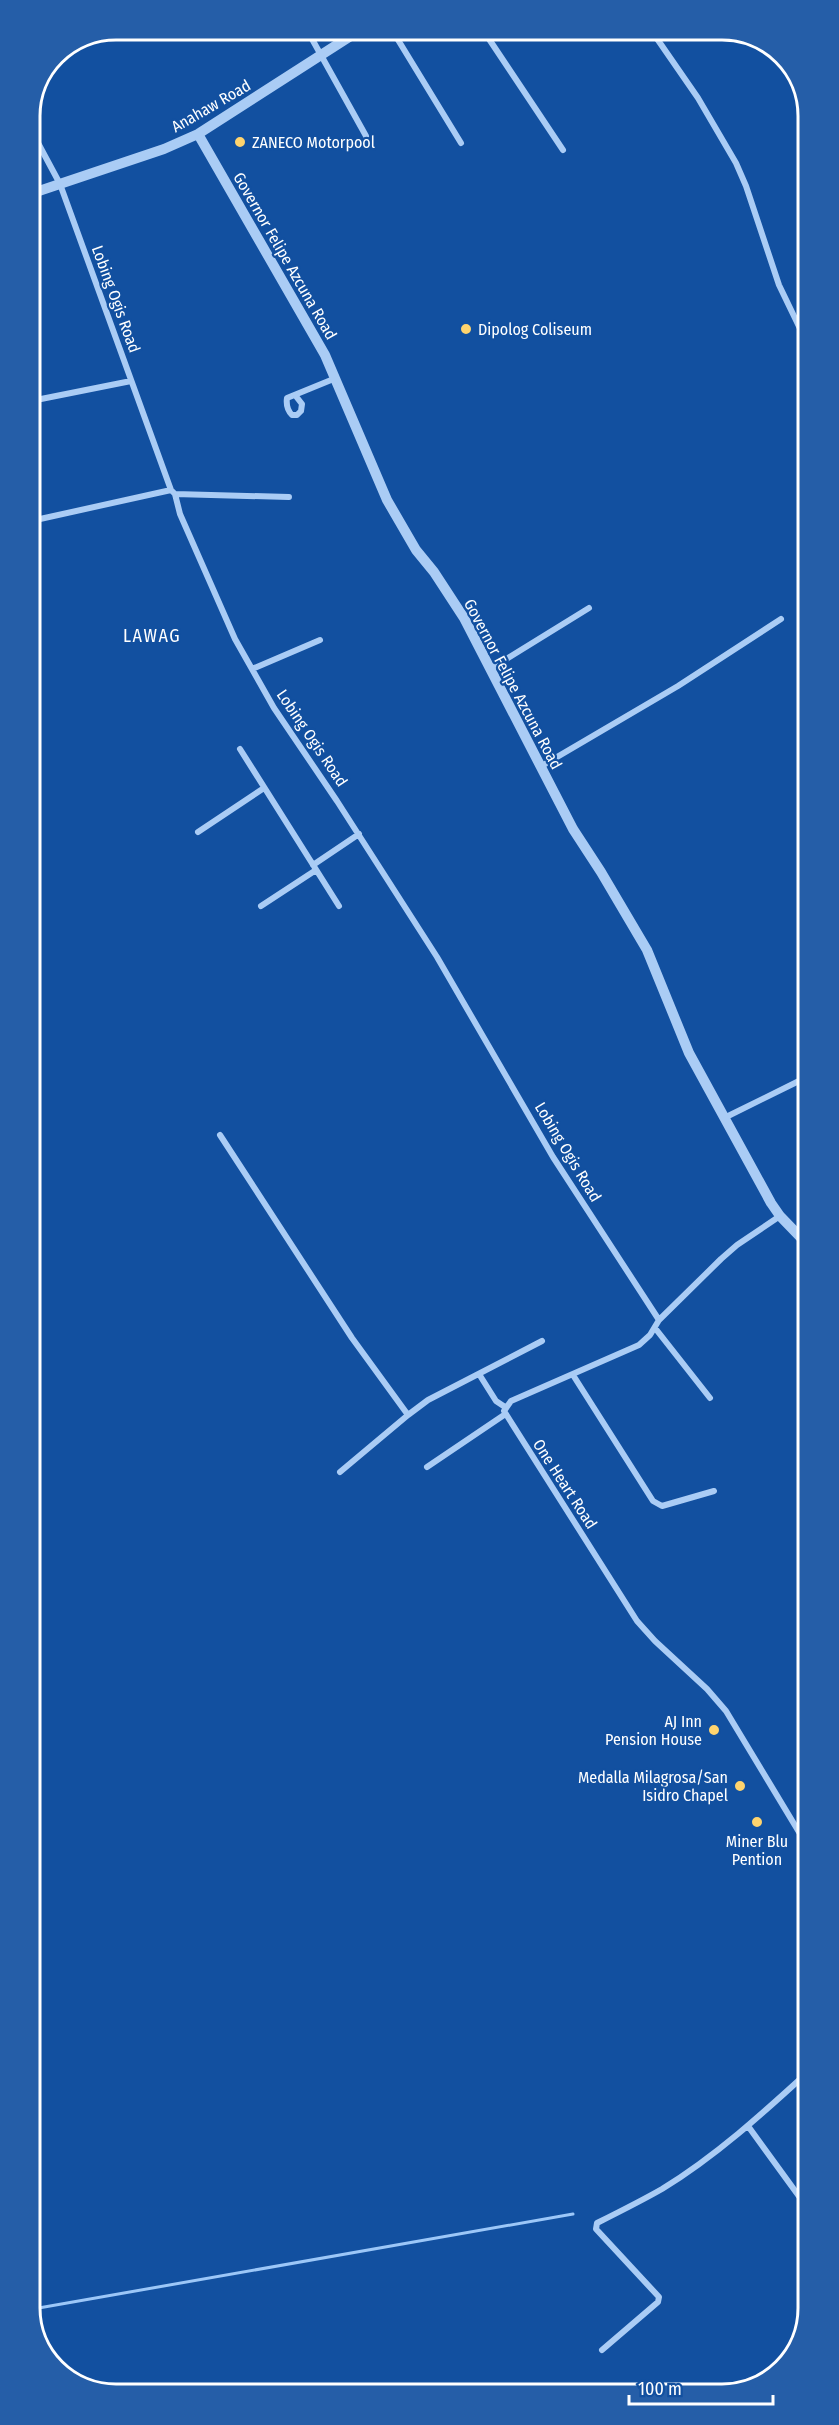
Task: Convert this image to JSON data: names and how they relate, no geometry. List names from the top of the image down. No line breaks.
{"streets":{"street":["Anahaw Road","Governor Felipe Azcuna Road","Lobing Ogis Road","One Heart Road"]},"crossings":[["Anahaw Road","Governor Felipe Azcuna Road"],["Anahaw Road","Lobing Ogis Road"]],"districts":["LAWAG"],"places":["ZANECO Motorpool","Dipolog Coliseum","AJ Inn Pension House","Medalla Milagrosa/San Isidro Chapel","Miner Blu Pention"],"scale_bar":"100 m"}
